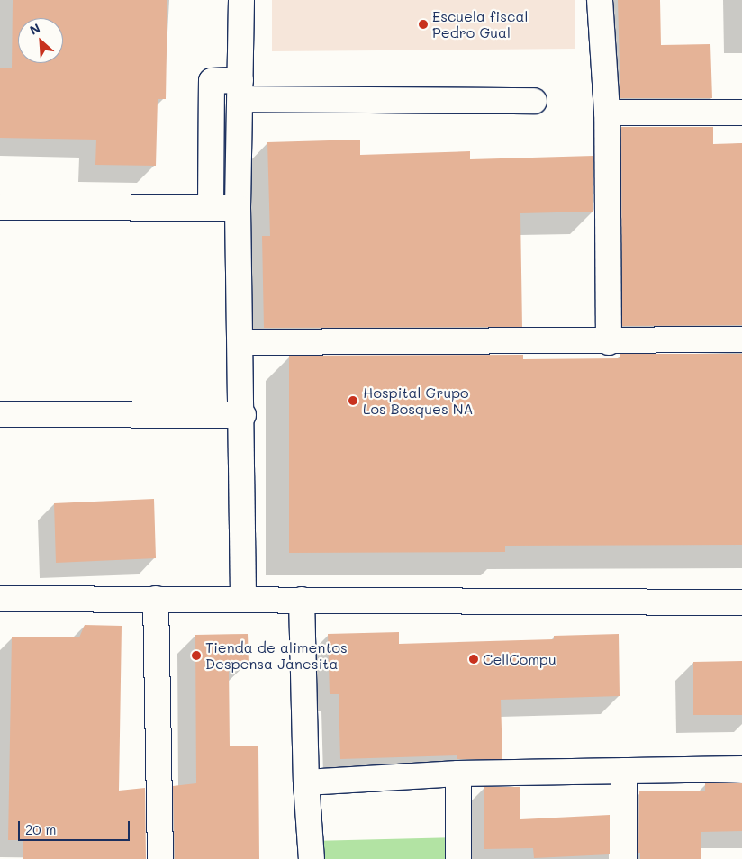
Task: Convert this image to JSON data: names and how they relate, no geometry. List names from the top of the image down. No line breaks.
{"places":["Escuela fiscal Pedro Gual","Hospital Grupo Los Bosques NA","Tienda de alimentos Despensa Janesita","CellCompu"],"scale_bar":"20 m","north":"top left"}
